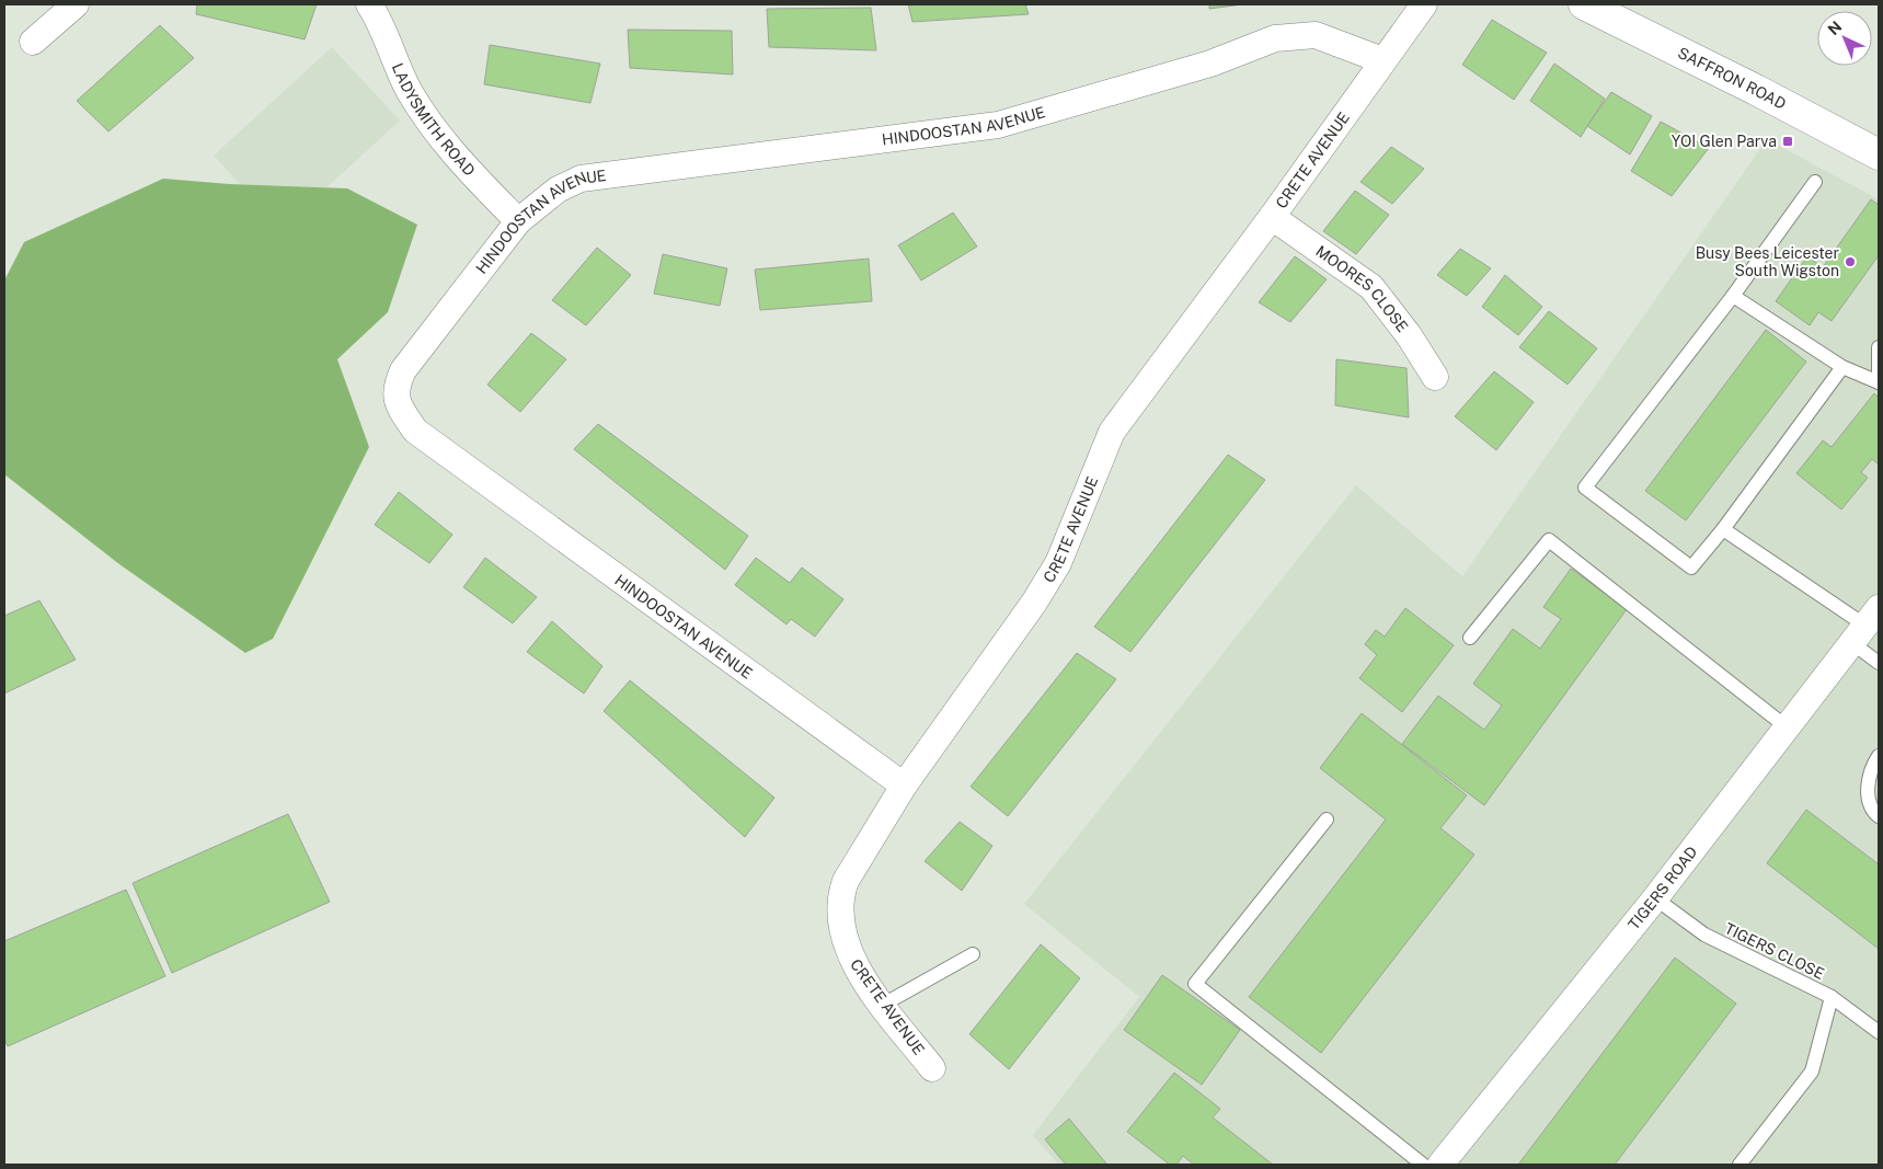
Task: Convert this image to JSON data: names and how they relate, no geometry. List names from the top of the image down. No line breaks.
{"streets":{"main road":["SAFFRON ROAD"],"street":["LADYSMITH ROAD","HINDOOSTAN AVENUE","CRETE AVENUE","MOORES CLOSE","TIGERS ROAD"],"lane":["TIGERS CLOSE"]},"crossings":[["LADYSMITH ROAD","HINDOOSTAN AVENUE"],["HINDOOSTAN AVENUE","CRETE AVENUE"],["CRETE AVENUE","MOORES CLOSE"],["TIGERS ROAD","TIGERS CLOSE"]],"places":{"transit":["YOI Glen Parva"],"other":["Busy Bees Leicester South Wigston"]},"north":"top left"}
